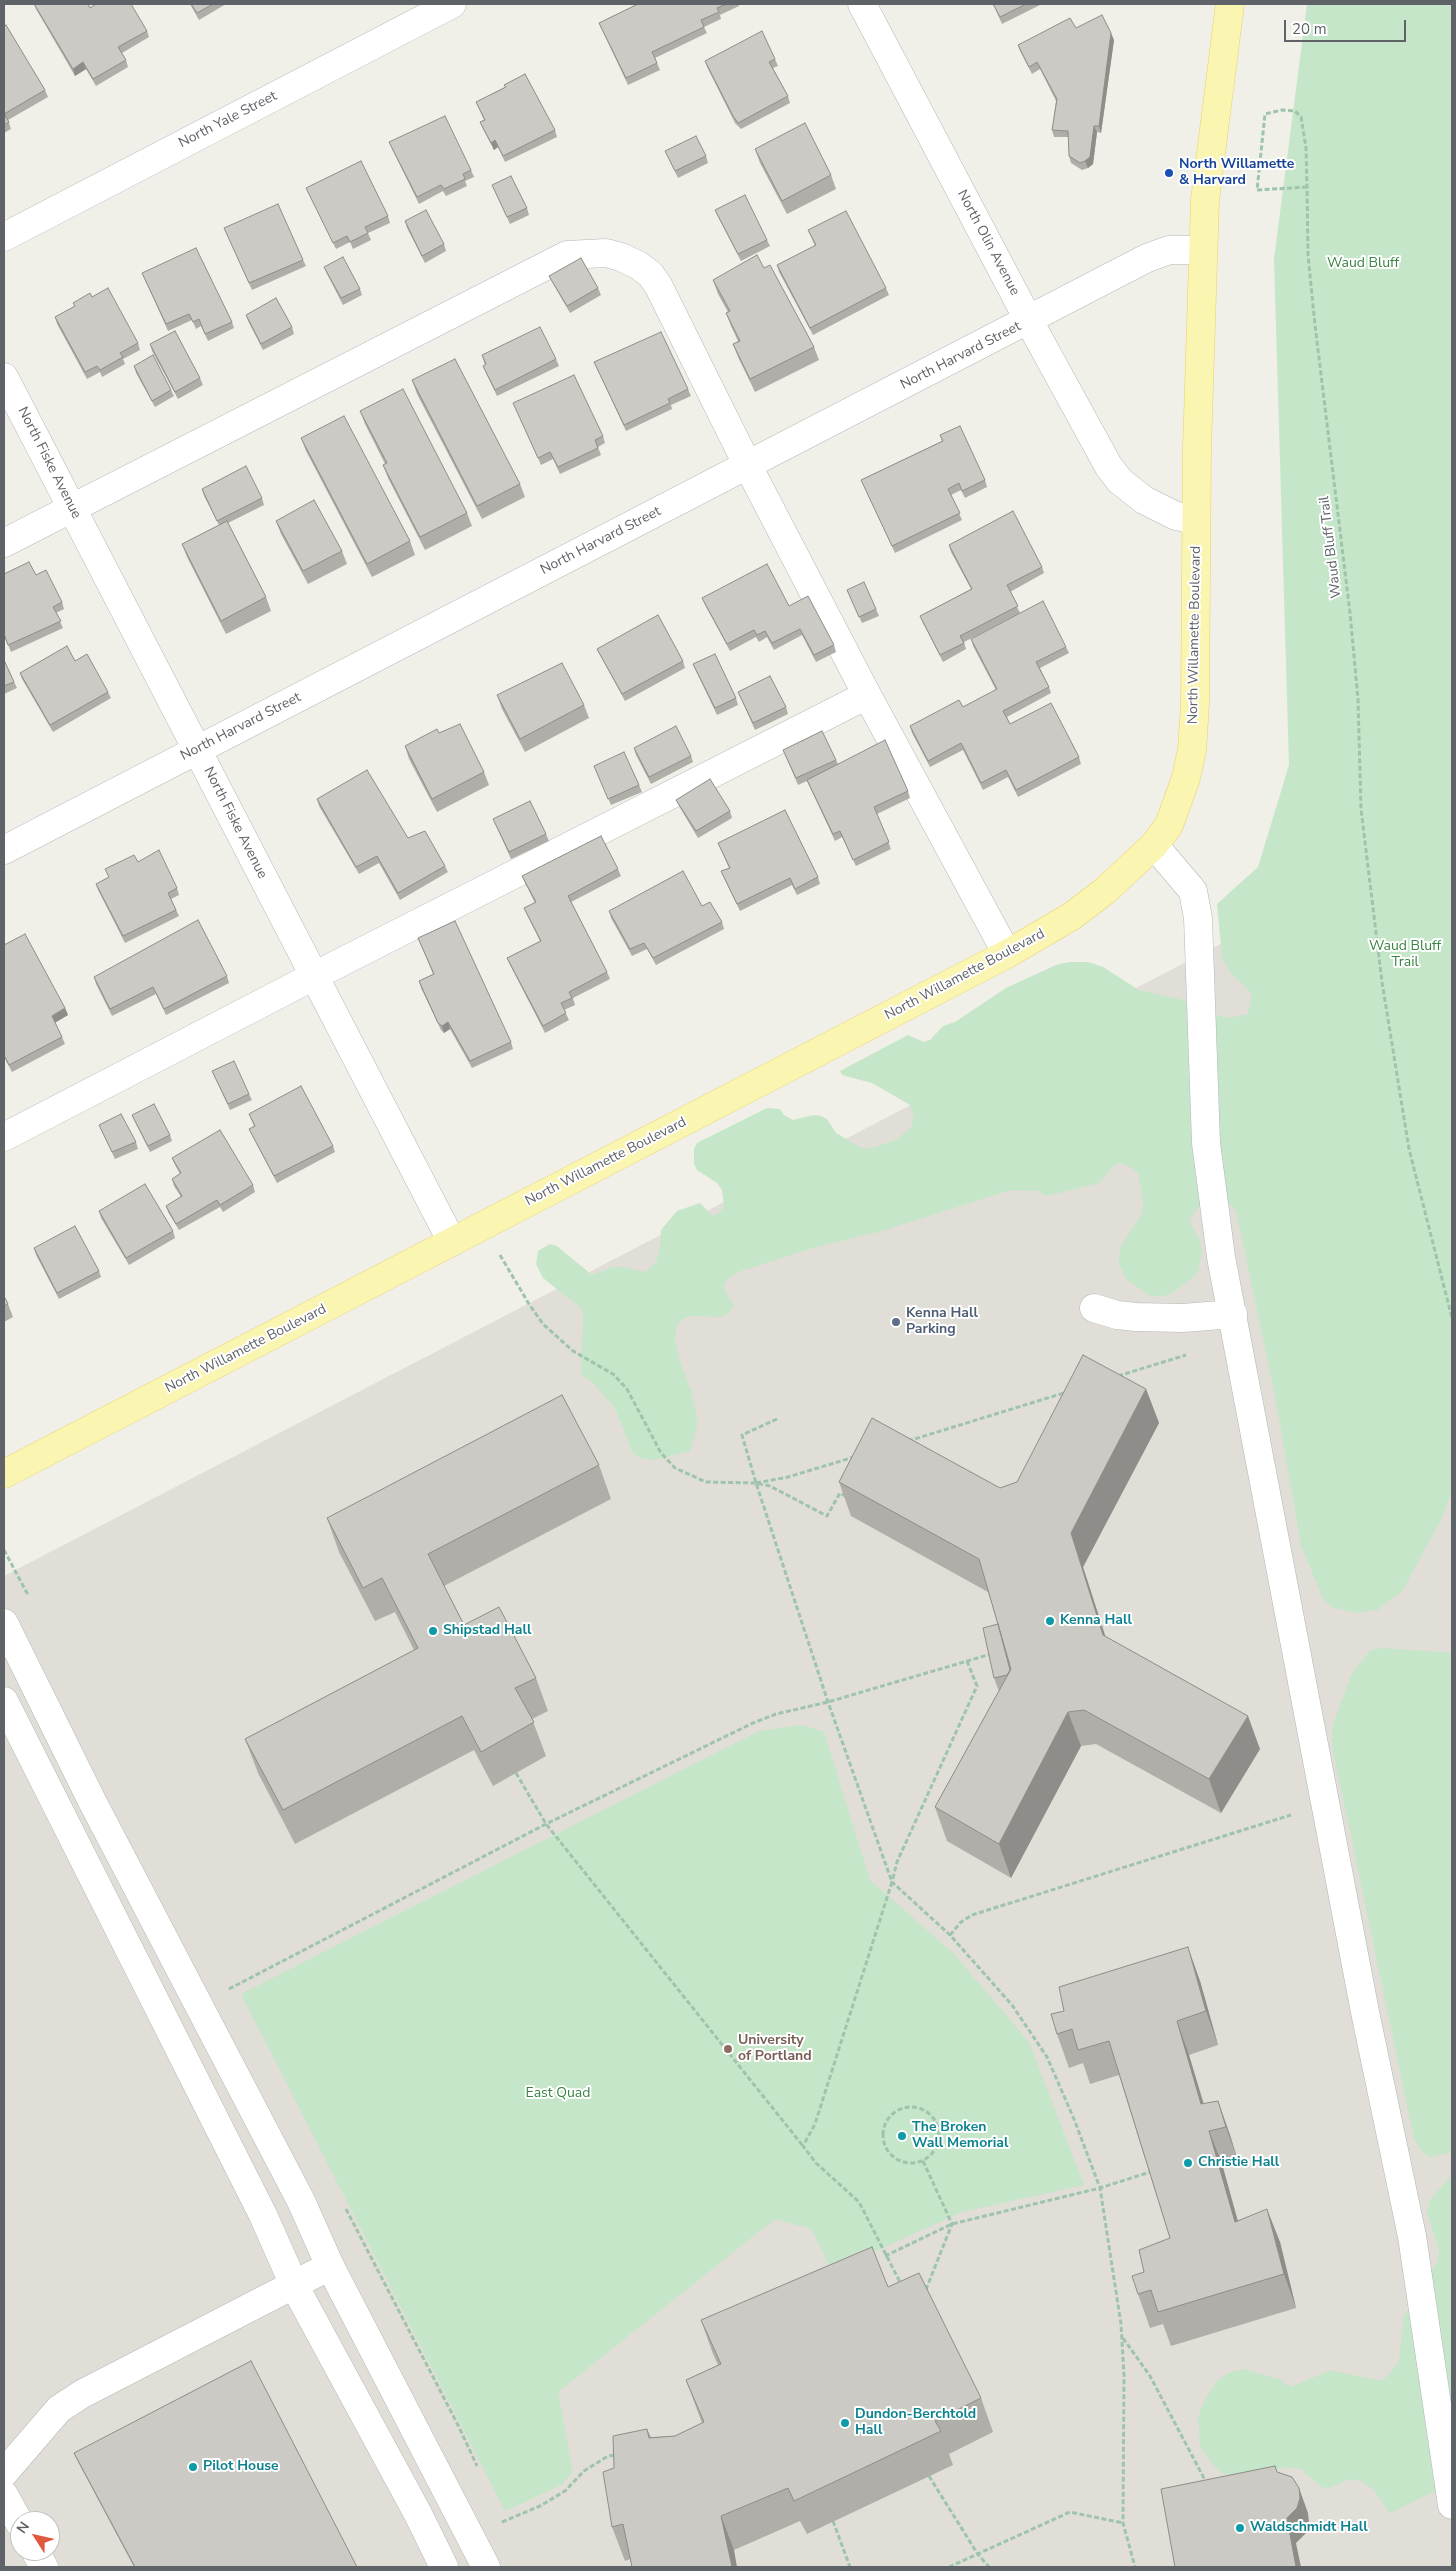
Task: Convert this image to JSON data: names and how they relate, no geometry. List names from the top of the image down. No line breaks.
{"streets":{"main road":["North Willamette Boulevard"],"street":["North Yale Street","North Olin Avenue","North Harvard Street","North Fiske Avenue"],"path":["Waud Bluff Trail"]},"crossings":[["North Olin Avenue","North Harvard Street"],["North Olin Avenue","North Willamette Boulevard"],["North Harvard Street","North Fiske Avenue"],["North Harvard Street","North Willamette Boulevard"],["North Fiske Avenue","North Willamette Boulevard"]],"parks":["Waud Bluff","Waud Bluff Trail","East Quad"],"places":["North Willamette & Harvard","Kenna Hall Parking","Kenna Hall","Shipstad Hall","University of Portland","The Broken Wall Memorial","Christie Hall","Dundon-Berchtold Hall","Pilot House","Waldschmidt Hall"],"scale_bar":"20 m","north":"top left"}
